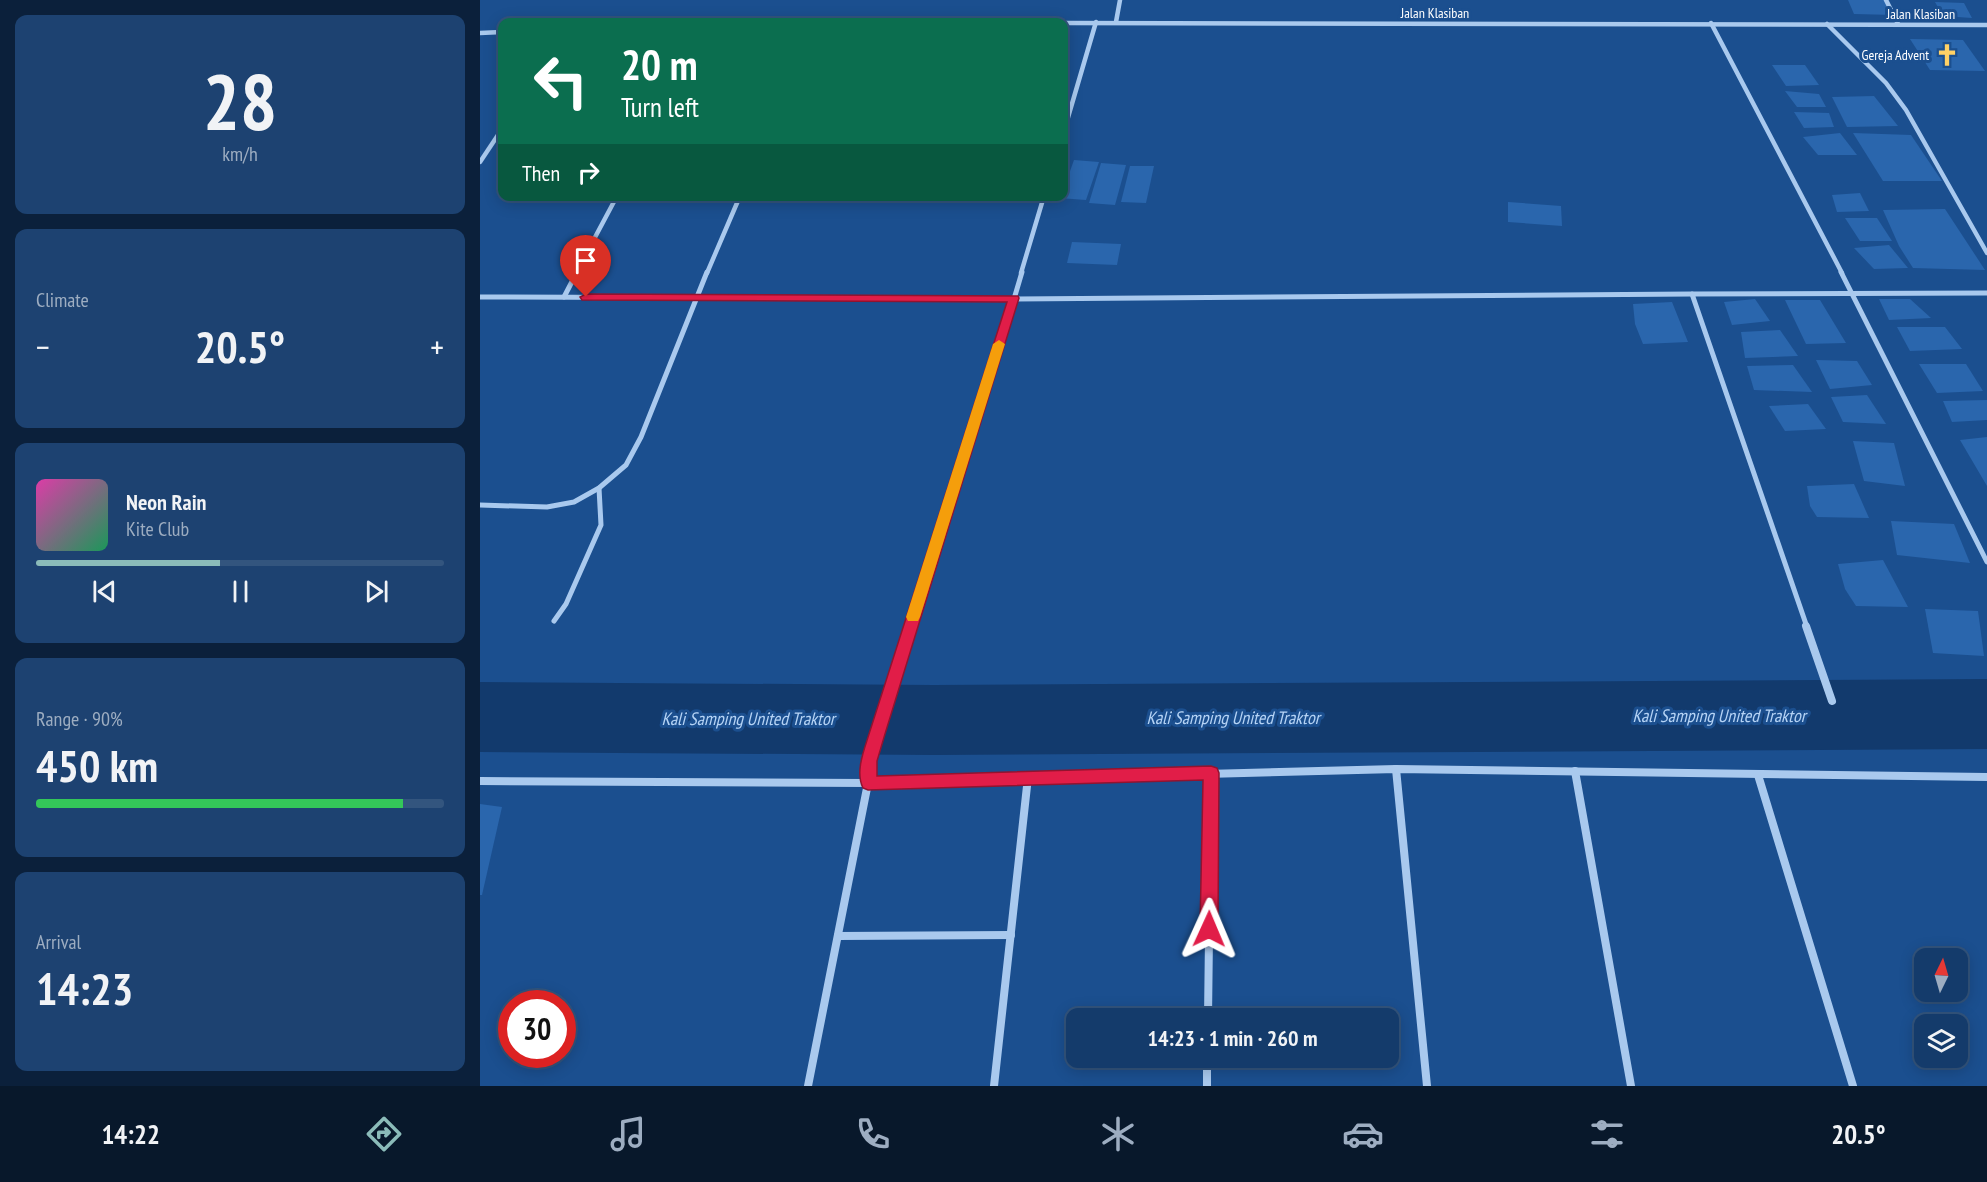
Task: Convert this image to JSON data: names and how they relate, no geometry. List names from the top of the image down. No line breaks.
{"streets":{"street":["Jalan Klasiban"]},"water":["Kali Samping United Traktor"],"places":{"church":["Gereja Advent"]},"north":"top","page":{"tile":[["28","km/h"],"Climate",["Range · 90%","450 km"],["Arrival","14:23"]],"turn":["20 m","Turn left"],"then":"Then","heat":["−","20.5°","+"],"song":["Neon Rain","Kite Club"],"limit":"30","trip":"14:23 · 1 min · 260 m","tabs":["14:22","20.5°"]}}
